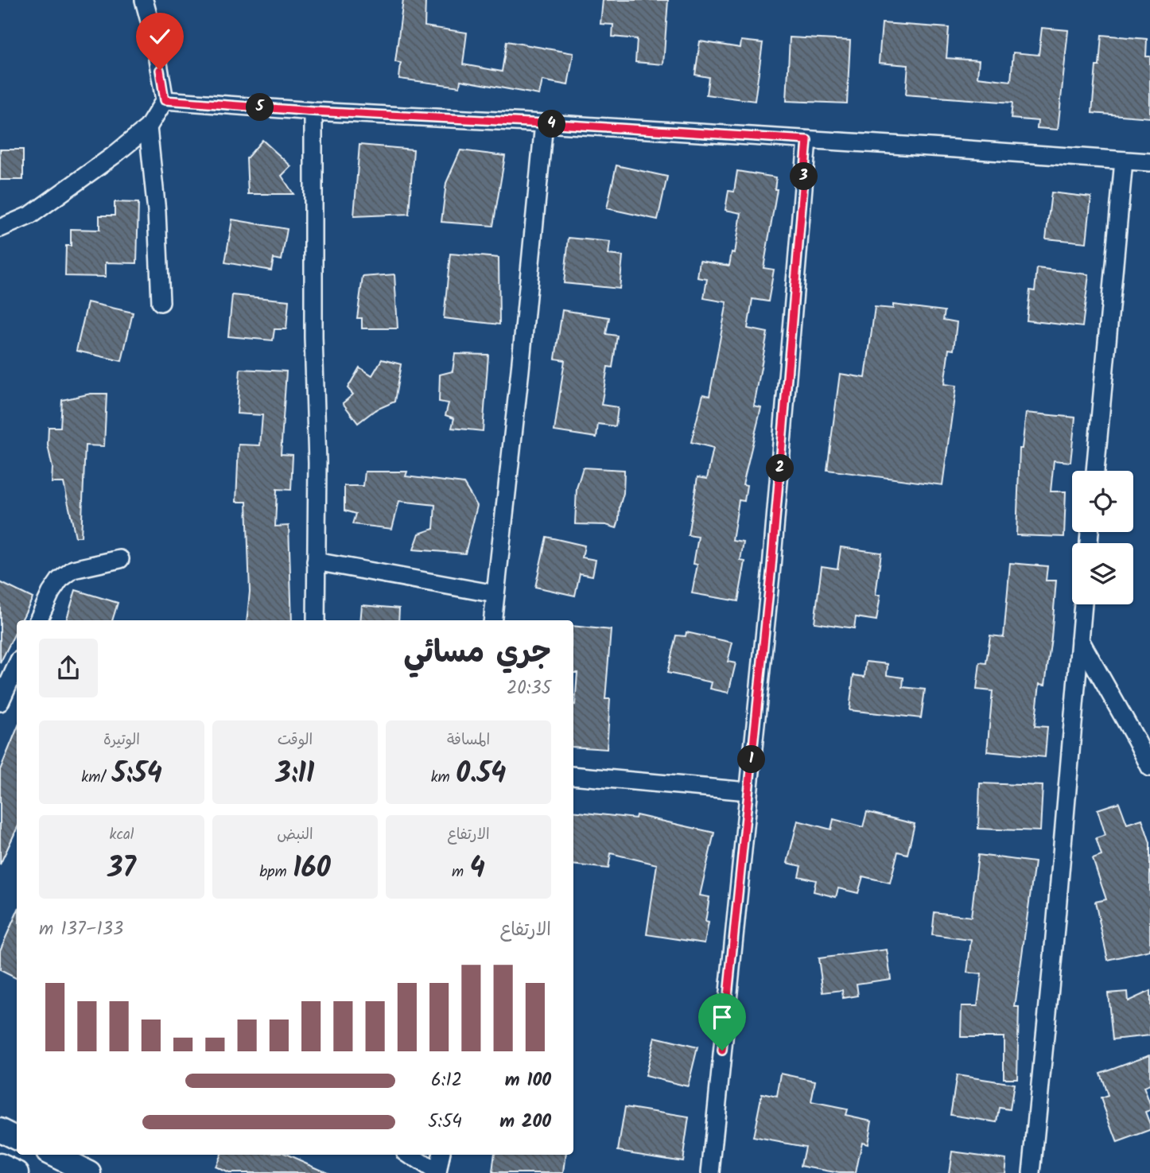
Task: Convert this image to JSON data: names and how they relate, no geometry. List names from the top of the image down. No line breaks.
{"page":{"pins":["5","4","3","2","1"],"heading":["جري مسائي","20:35"],"stats":[["المسافة","0.54 km"],["الوقت","3:11"],["الوتيرة","5:54 /km"],["الارتفاع","4 m"],["النبض","160 bpm"],["kcal","37"]],"chart":["الارتفاع","133–137 m"],"list":[{"name":"100 m","note":"6:12"},{"name":"200 m","note":"5:54"}]}}
